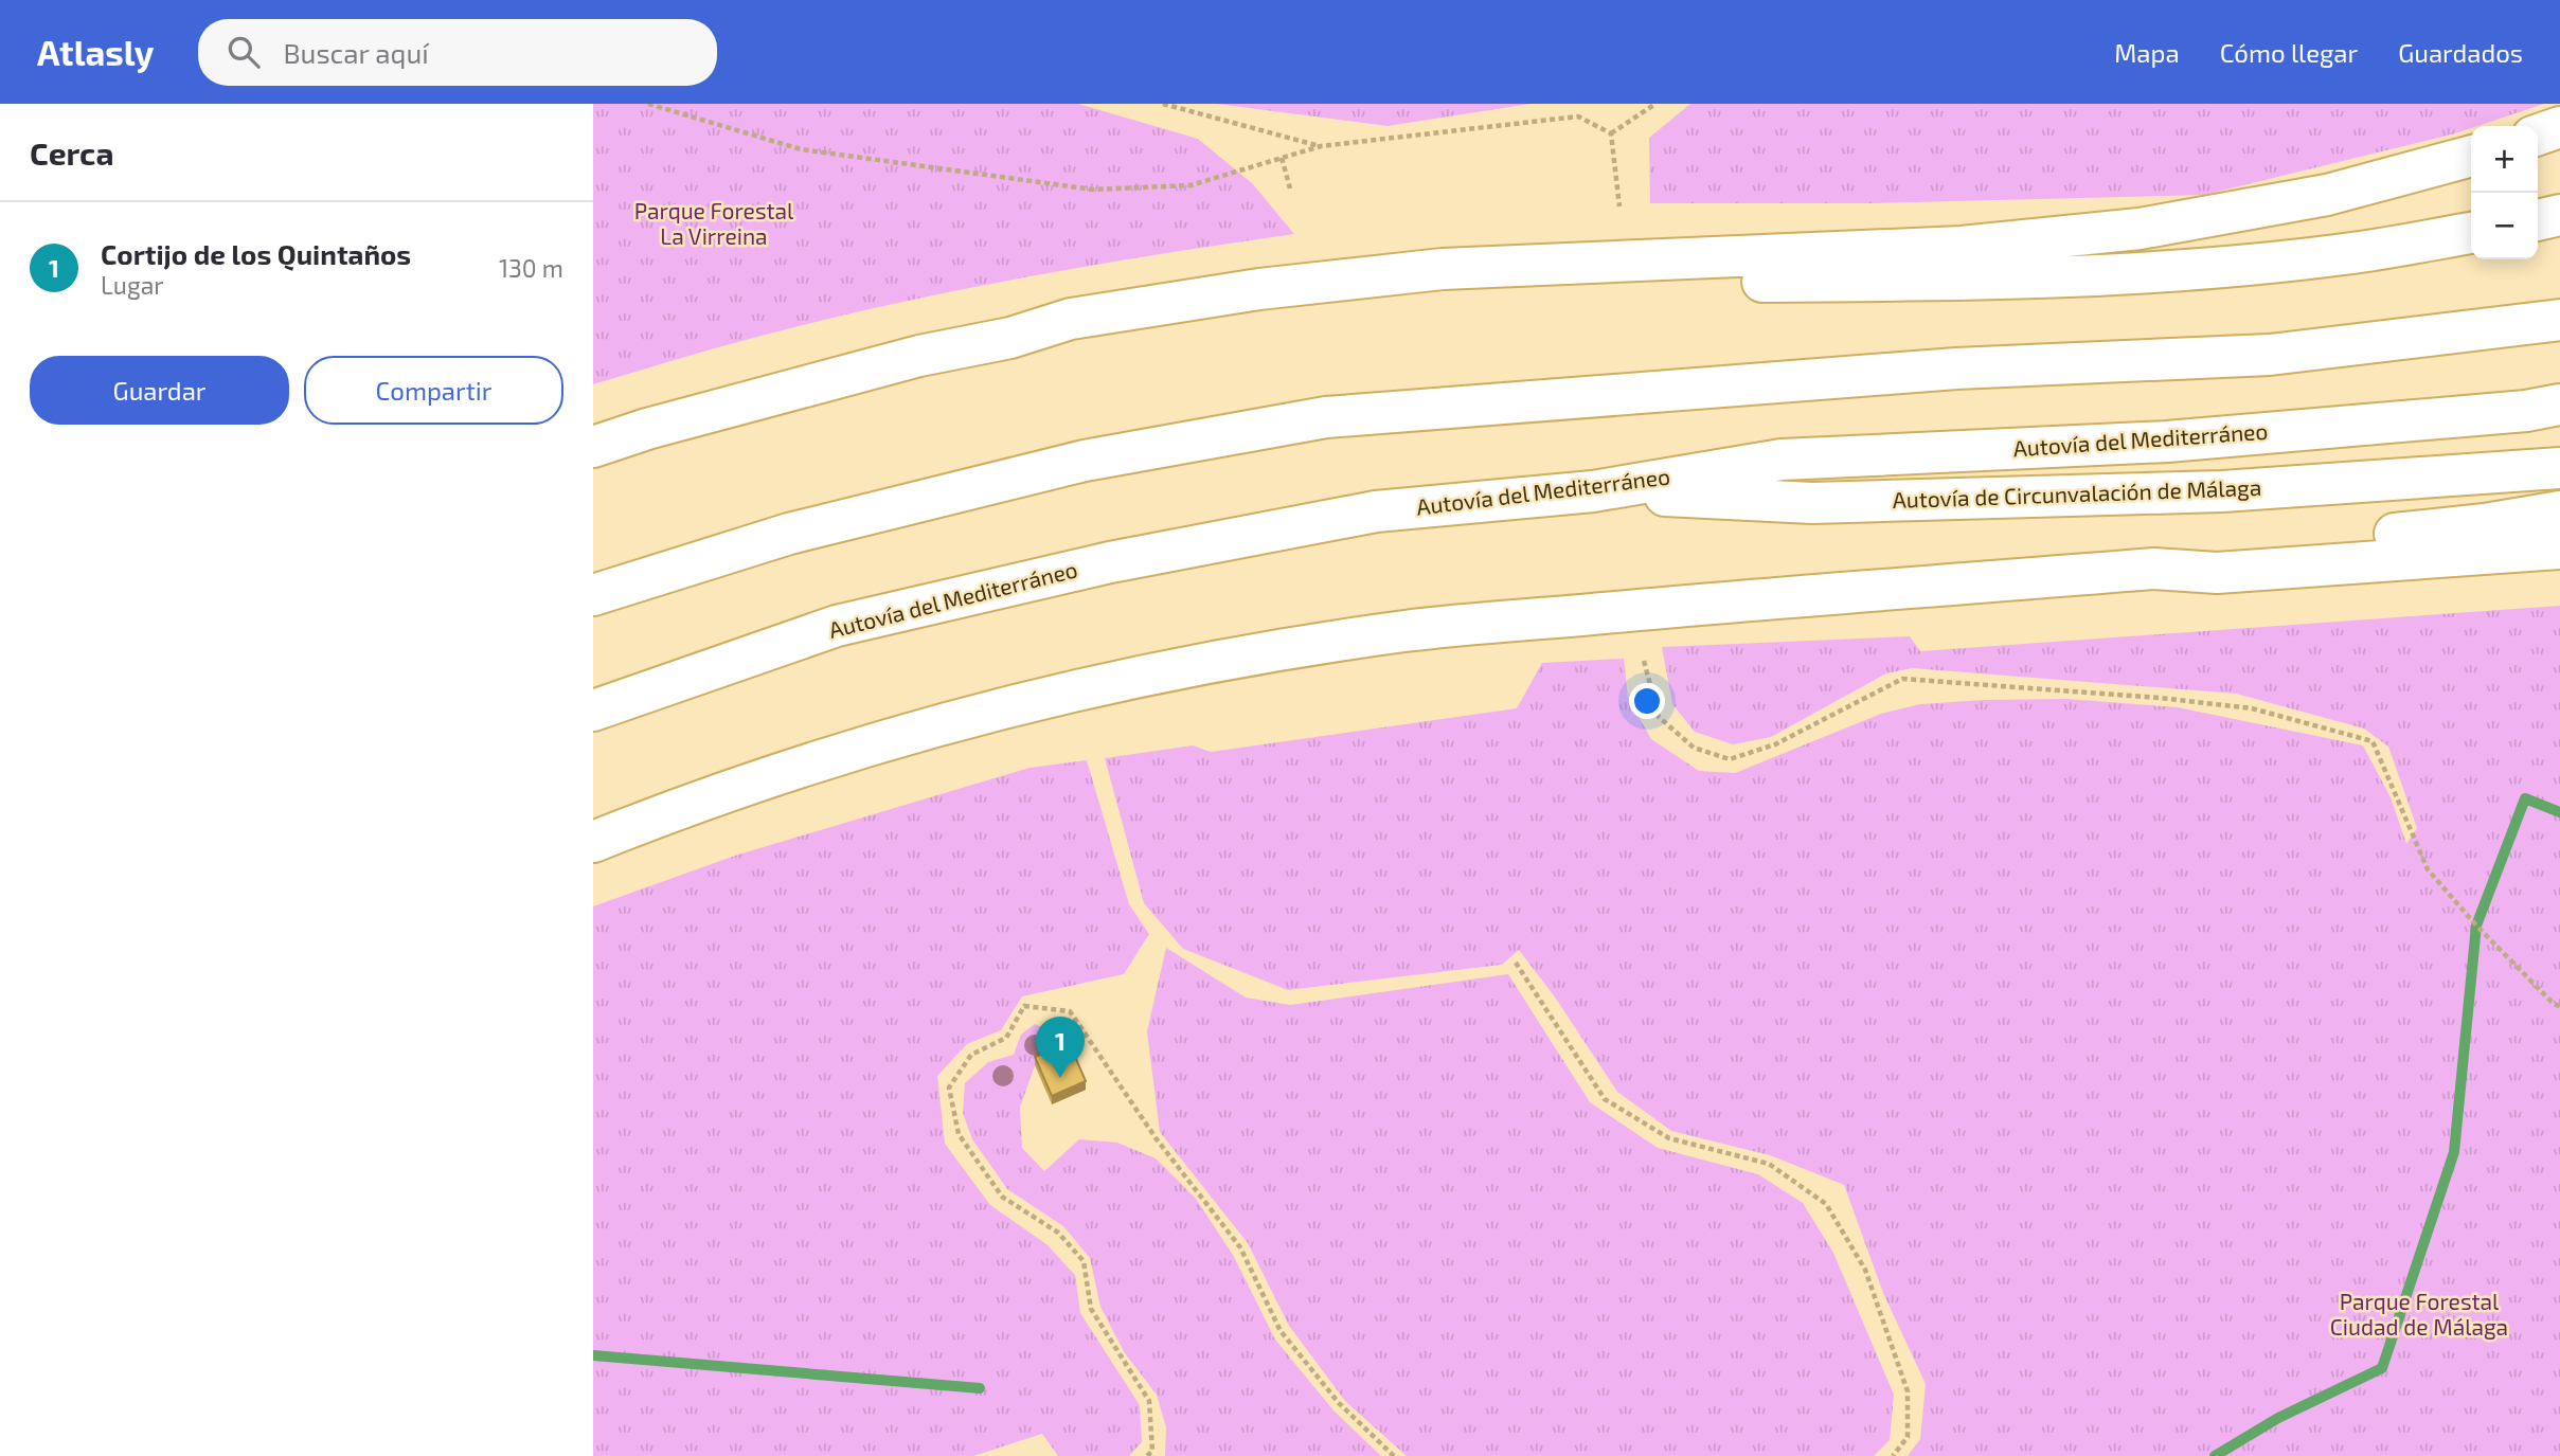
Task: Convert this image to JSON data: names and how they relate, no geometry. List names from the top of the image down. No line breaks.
{"streets":{"highway":["Autovía del Mediterráneo","Autovía de Circunvalación de Málaga"]},"crossings":[["Autovía del Mediterráneo","Autovía de Circunvalación de Málaga"]],"parks":["Parque Forestal La Virreina","Parque Forestal Ciudad de Málaga"],"page":{"header":"Atlasly","search":"Buscar aquí","nav":["Mapa","Cómo llegar","Guardados"],"heading":"Cerca","map_buttons":["+","−"],"list":[{"mark":"1","name":"Cortijo de los Quintaños","note":"Lugar","value":"130 m"}],"buttons":["Guardar","Compartir"],"pins":"1"}}
